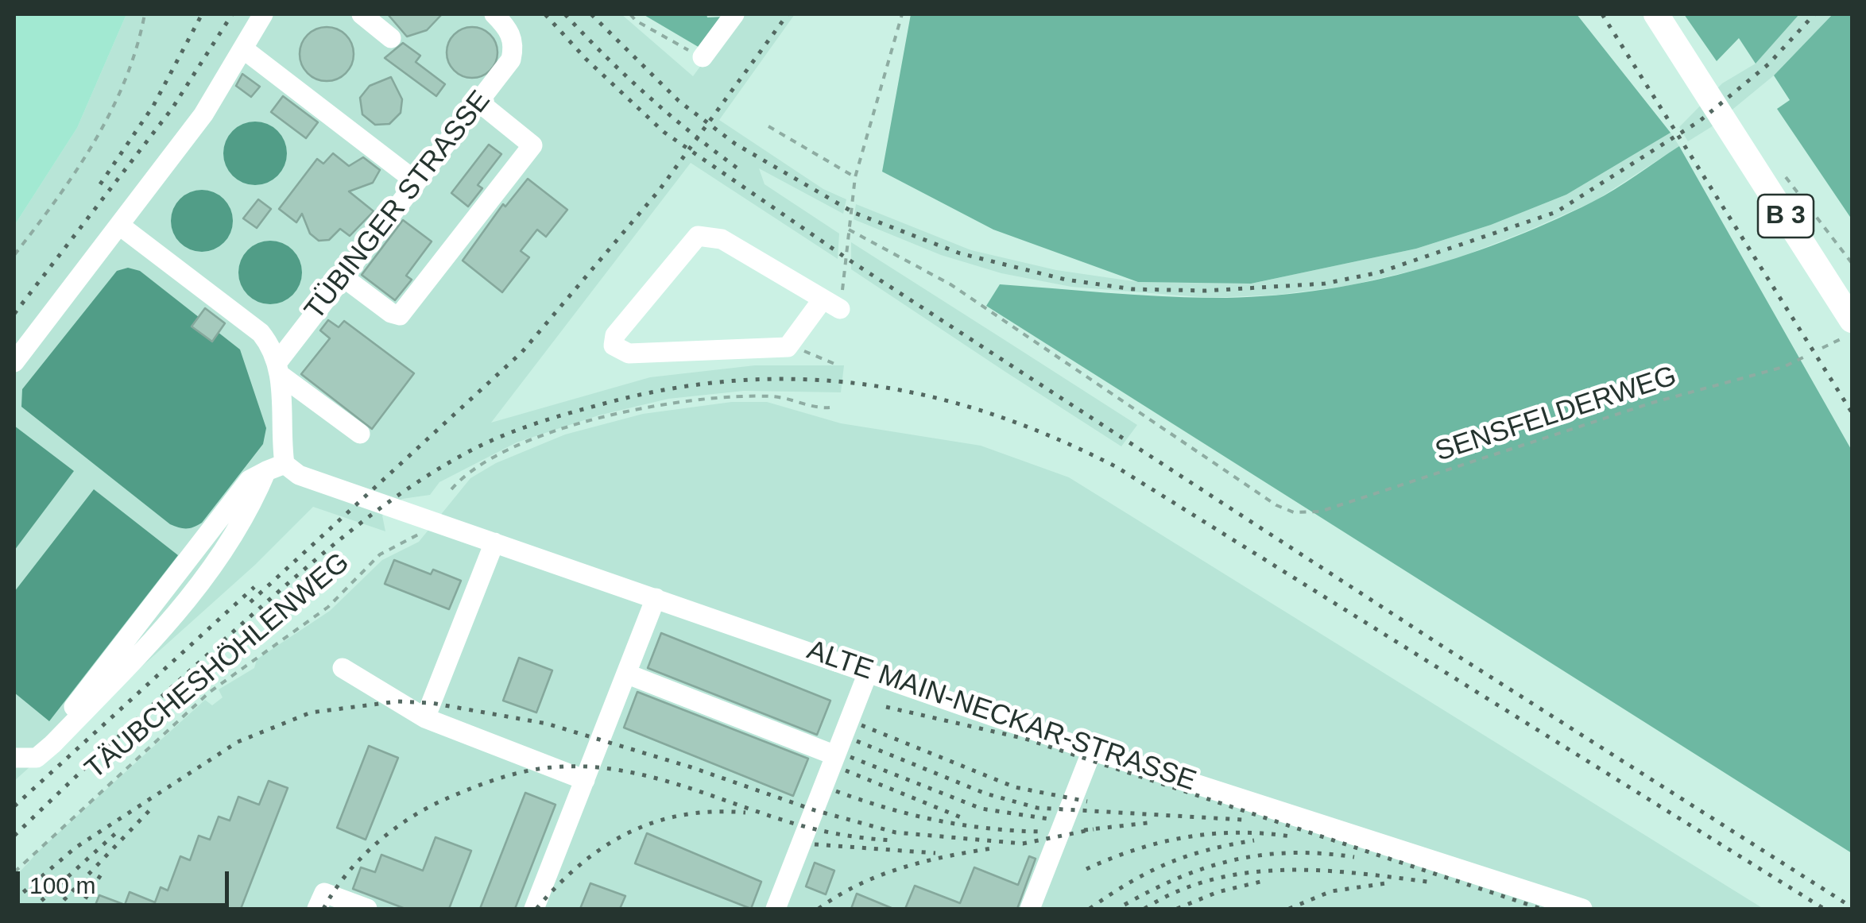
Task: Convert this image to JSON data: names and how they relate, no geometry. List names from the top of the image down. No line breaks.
{"streets":{"main road":["B 3"],"street":["TÜBINGER STRASSE","ALTE MAIN-NECKAR-STRASSE"],"path":["SENSFELDERWEG","TÄUBCHESHÖHLENWEG"]},"crossings":[["TÄUBCHESHÖHLENWEG","ALTE MAIN-NECKAR-STRASSE"]],"scale_bar":"100 m"}
